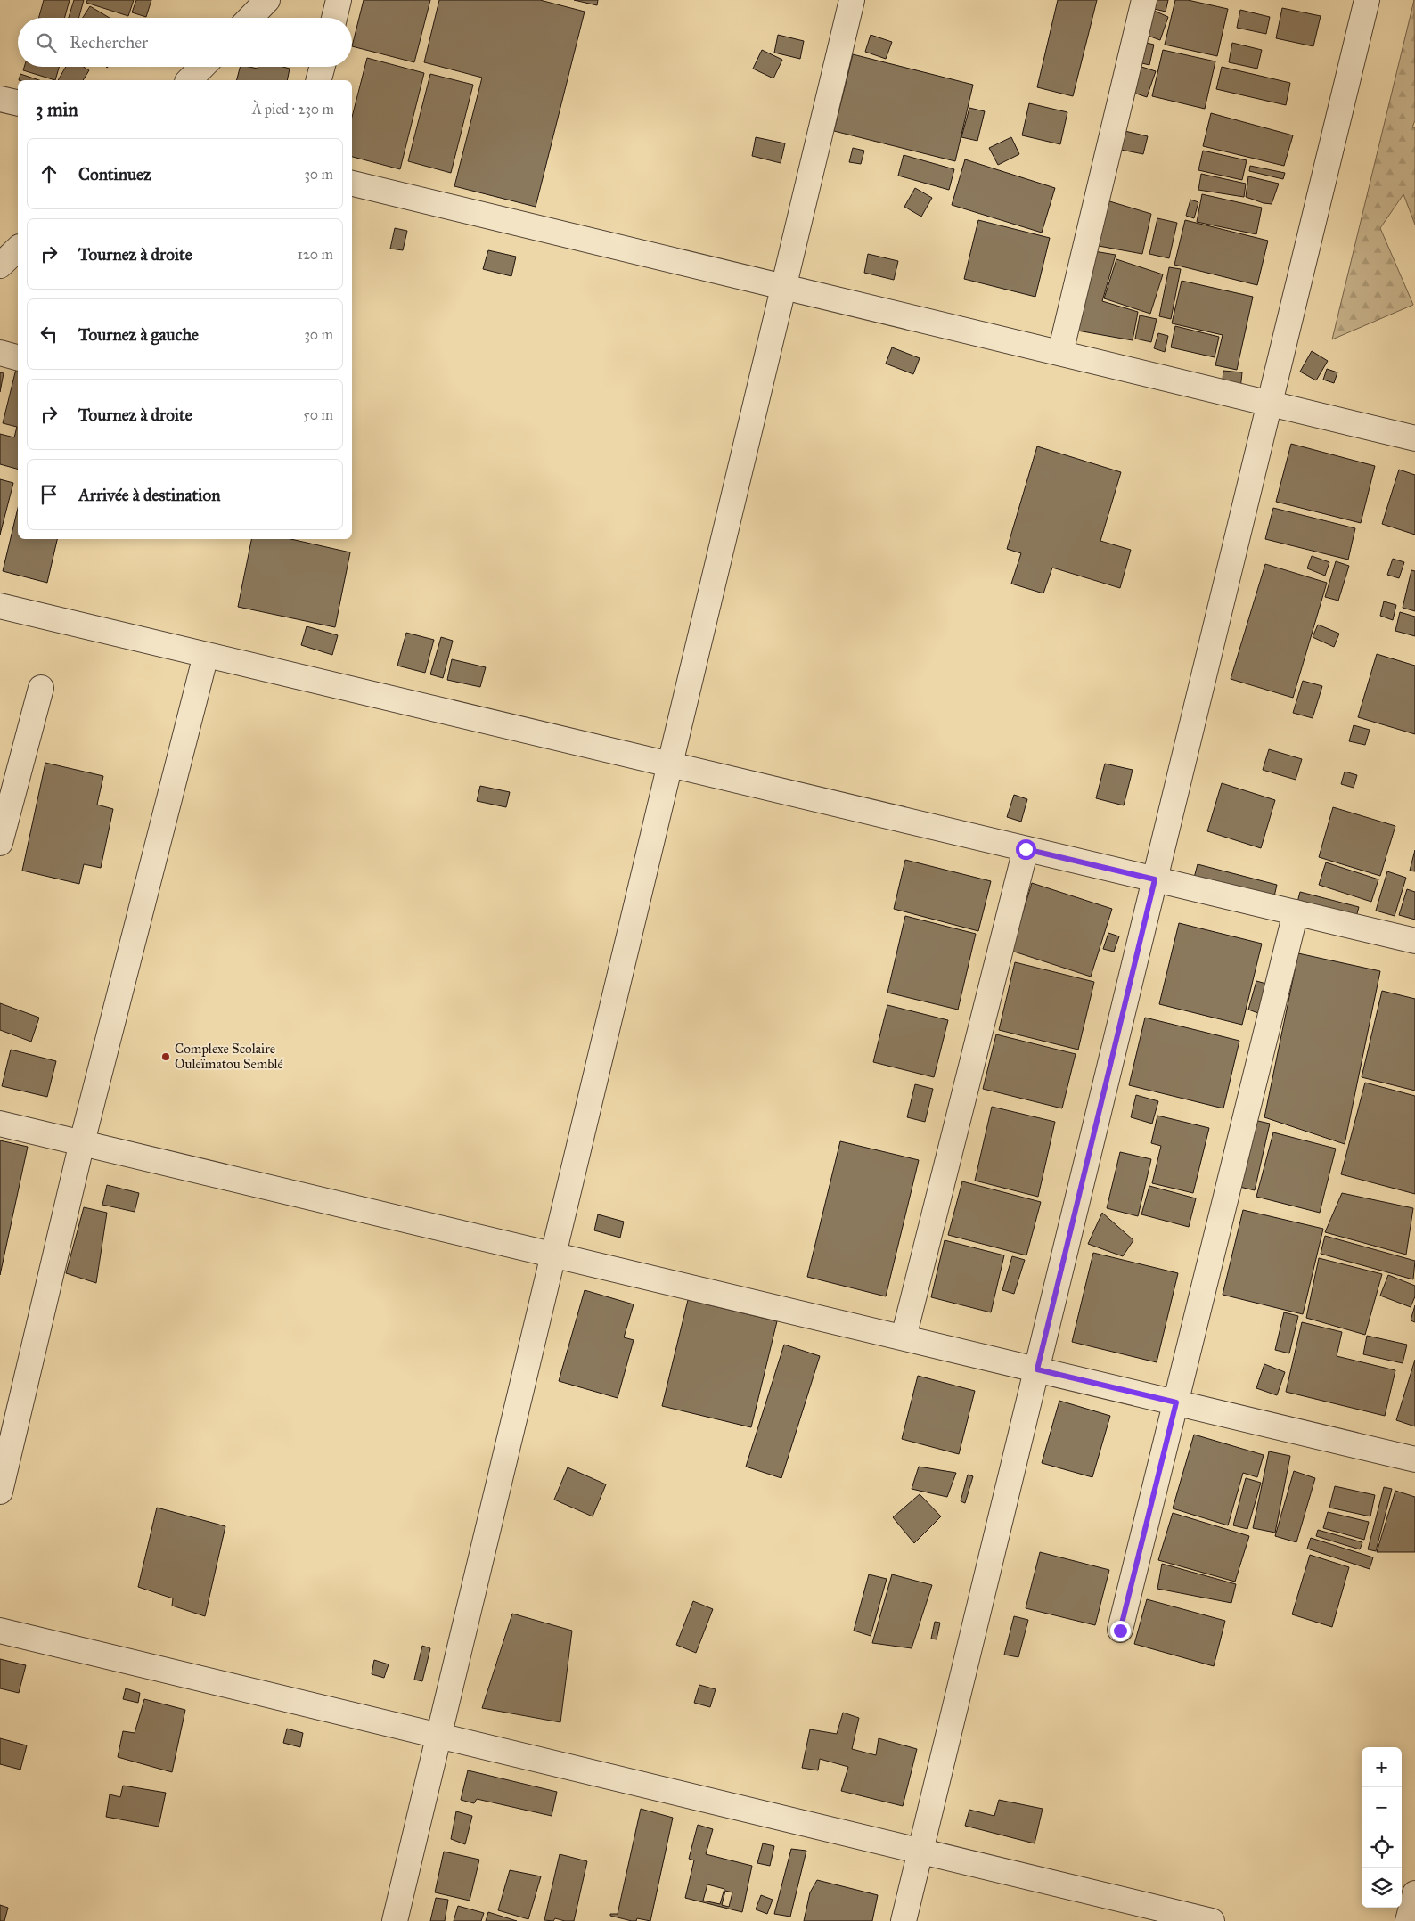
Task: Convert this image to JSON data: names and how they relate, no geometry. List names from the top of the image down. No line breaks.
{"places":["Complexe Scolaire Ouleïmatou Semblé"],"page":{"search":"Rechercher","heading":["3 min","À pied · 230 m"],"list":[["Continuez","30 m"],["Tournez à droite","120 m"],["Tournez à gauche","30 m"],["Tournez à droite","50 m"],"Arrivée à destination"],"map_buttons":["+","−"]}}
